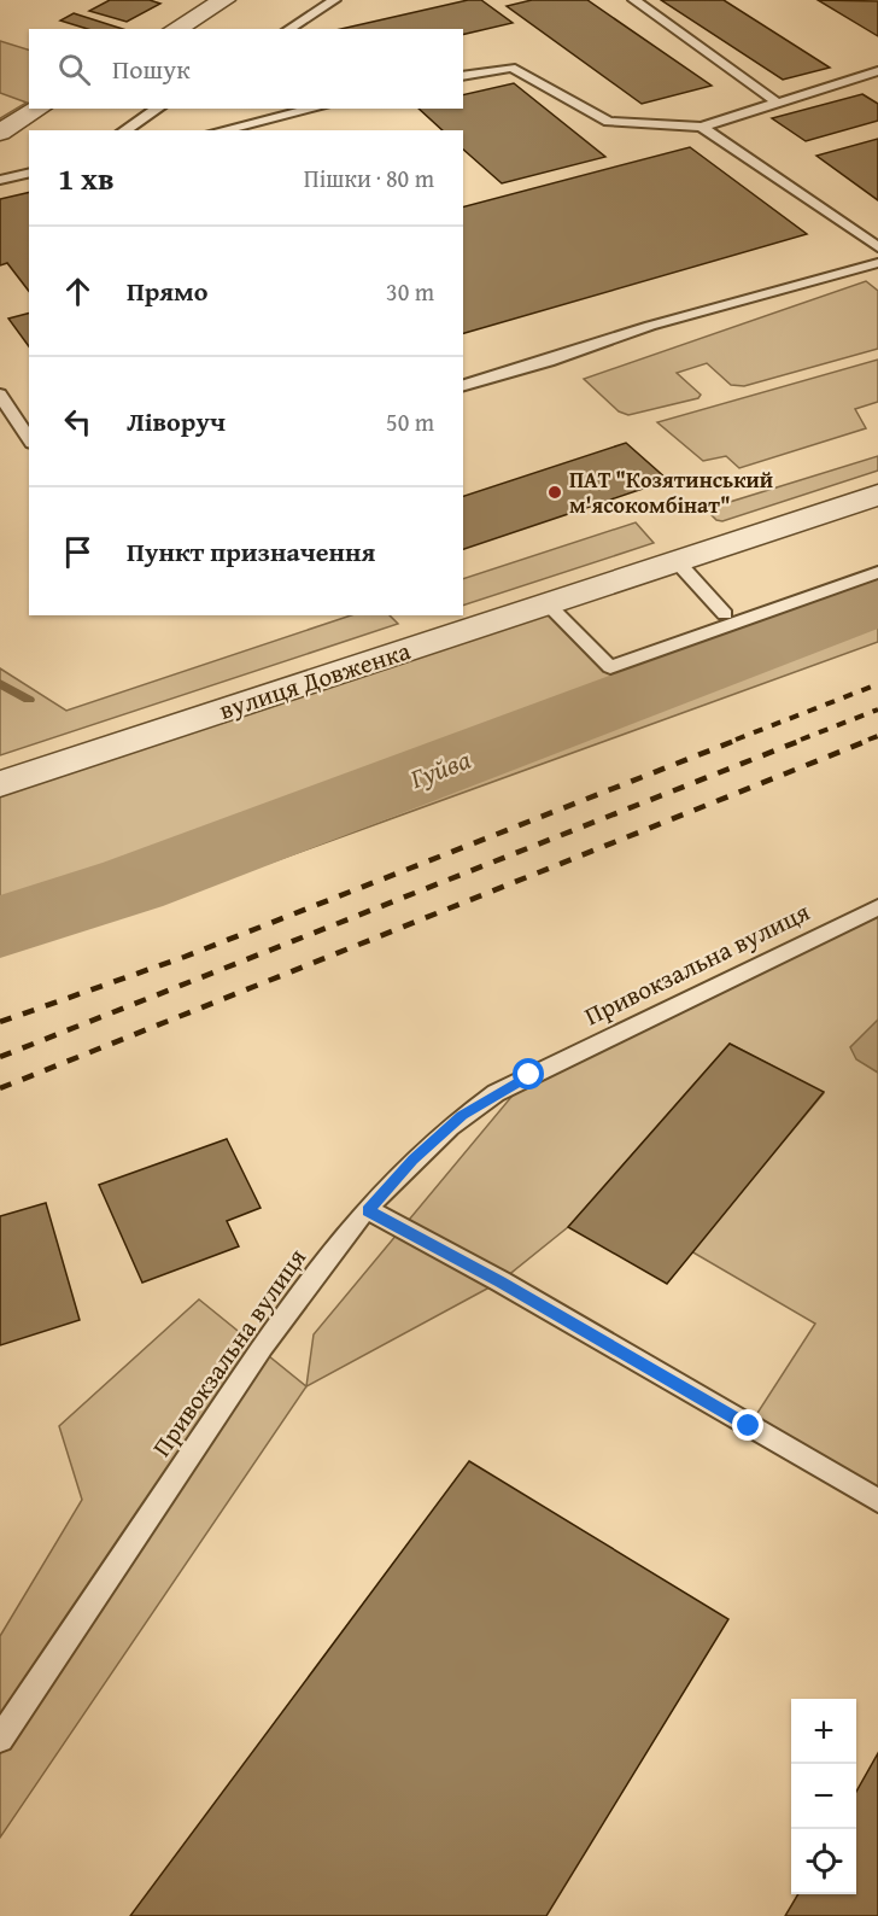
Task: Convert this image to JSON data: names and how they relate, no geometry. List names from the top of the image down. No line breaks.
{"streets":{"street":["вулиця Довженка"],"lane":["Привокзальна вулиця"]},"water":["Гуйва"],"places":["ПАТ \"Козятинський м'ясокомбінат\""],"page":{"search":"Пошук","heading":["1 хв","Пішки · 80 m"],"list":[["Прямо","30 m"],["Ліворуч","50 m"],"Пункт призначення"],"map_buttons":["+","−"]}}
